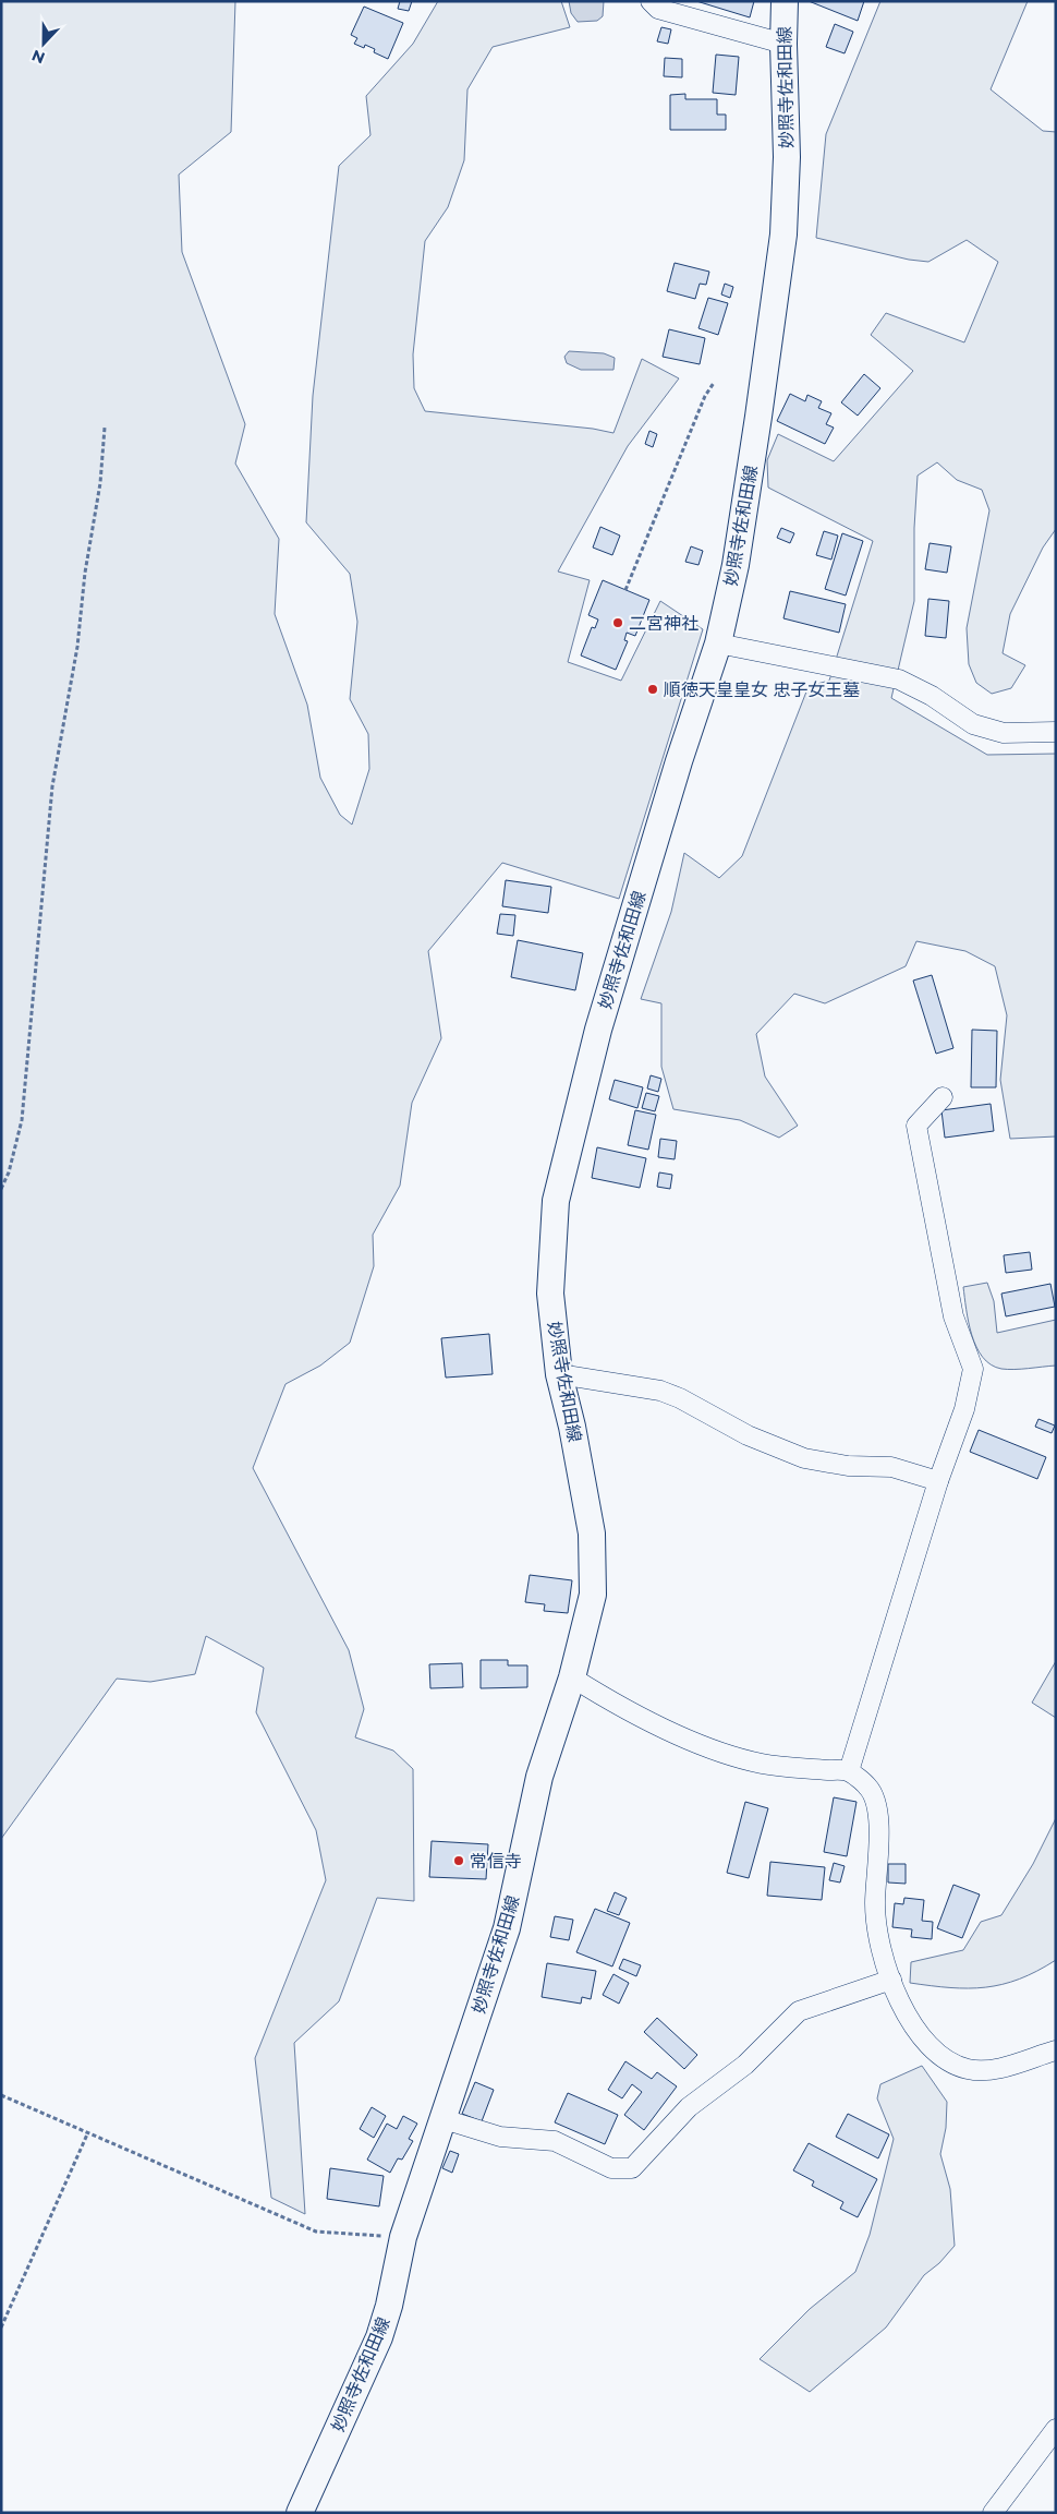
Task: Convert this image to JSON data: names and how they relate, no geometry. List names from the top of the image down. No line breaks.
{"streets":{"main road":["妙照寺佐和田線"]},"places":["二宮神社","順徳天皇皇女 忠子女王墓","常信寺"],"north":"bottom"}
